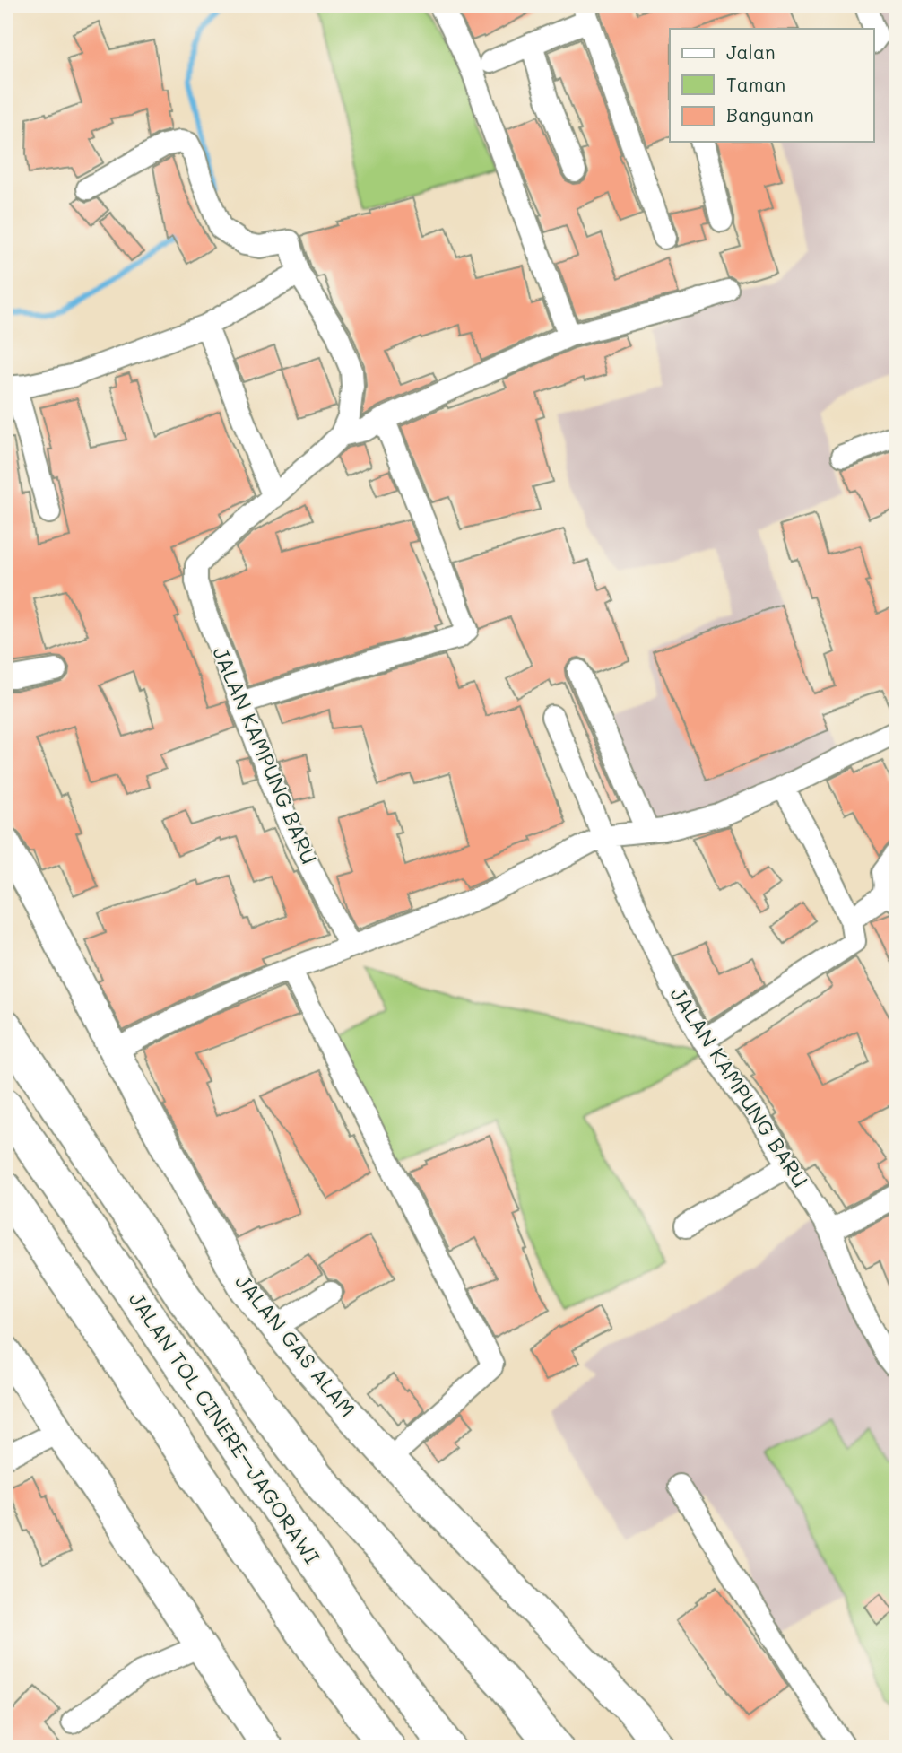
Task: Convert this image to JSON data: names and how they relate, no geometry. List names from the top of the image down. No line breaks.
{"streets":{"highway":["JALAN TOL CINERE–JAGORAWI"],"main road":["JALAN GAS ALAM"],"street":["JALAN KAMPUNG BARU"]},"legend":["Jalan","Taman","Bangunan"]}
